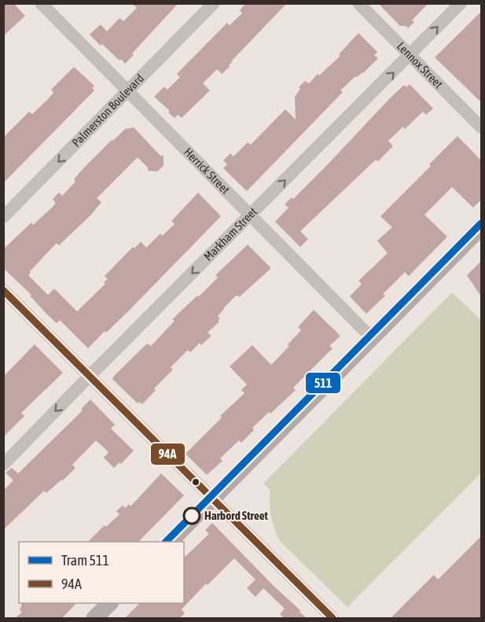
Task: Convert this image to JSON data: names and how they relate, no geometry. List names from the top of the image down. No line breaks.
{"streets":{"street":["Lennox Street","Palmerston Boulevard","Herrick Street","Markham Street"]},"crossings":[["Lennox Street","Markham Street"],["Palmerston Boulevard","Herrick Street"],["Herrick Street","Markham Street"]],"one_way":["Palmerston Boulevard"],"places":["Harbord Street"],"lines":["tram line 511","transit line 94A"],"legend":["Tram 511","94A"]}
